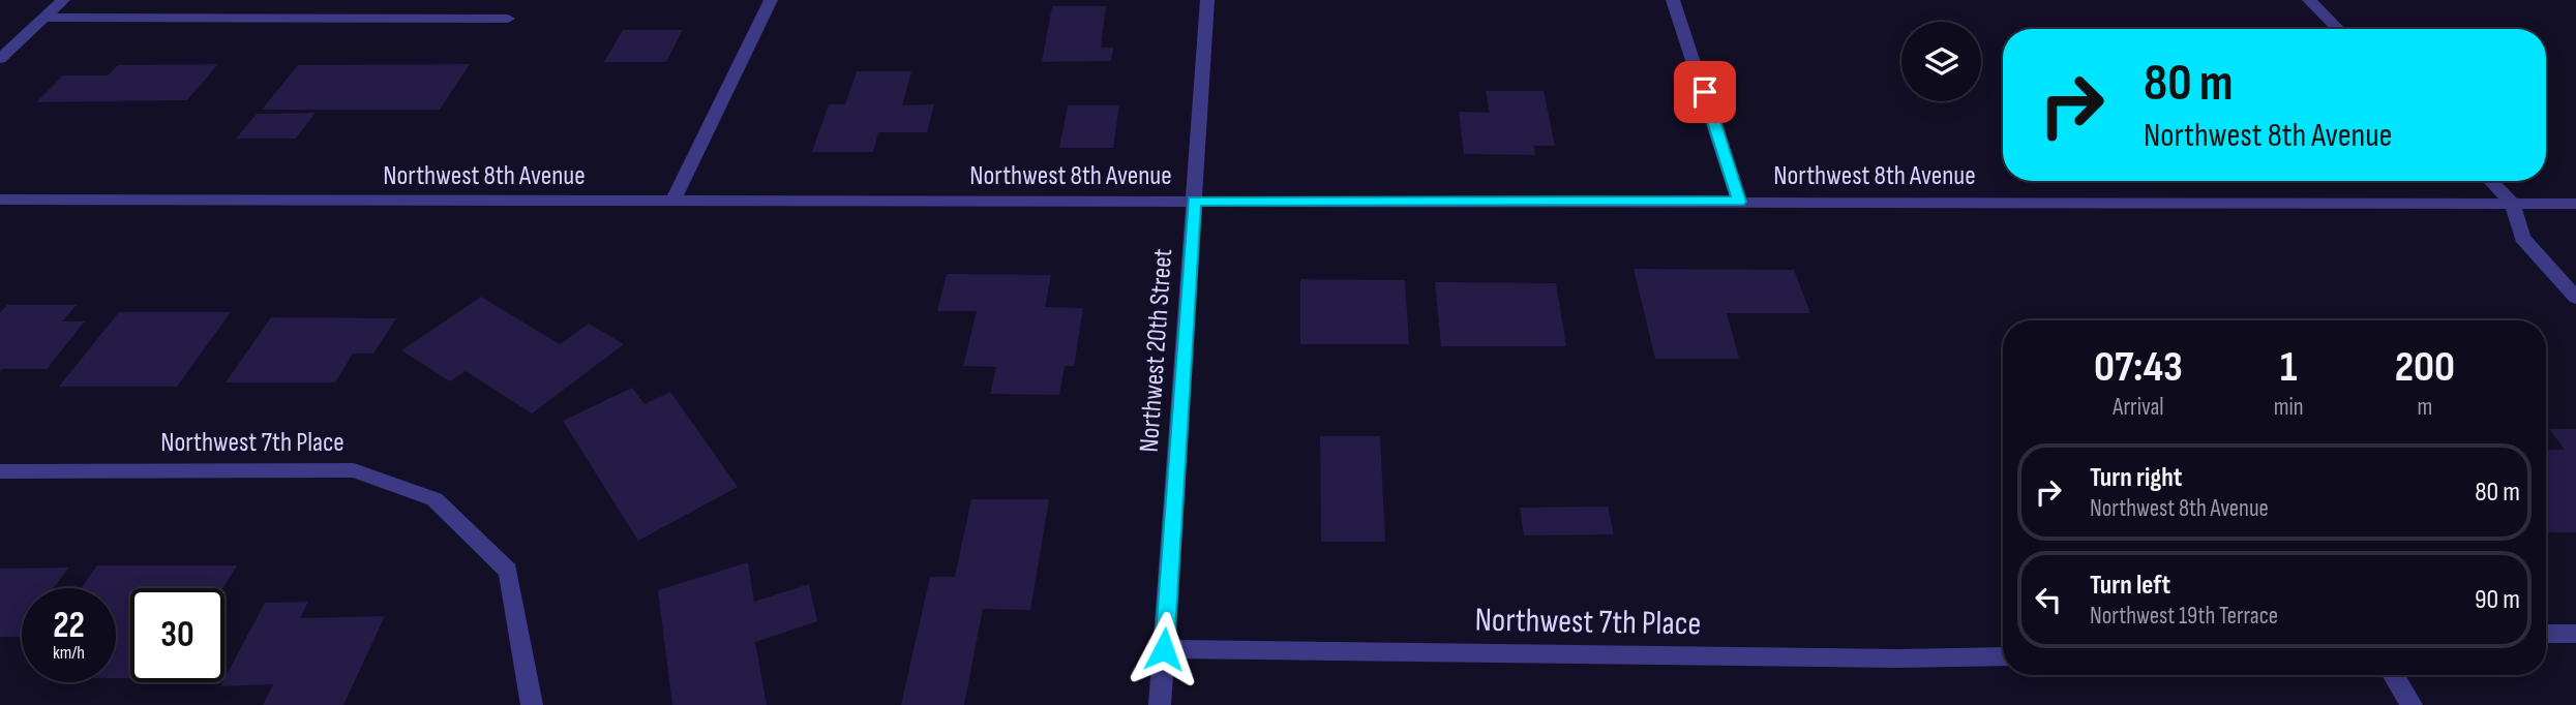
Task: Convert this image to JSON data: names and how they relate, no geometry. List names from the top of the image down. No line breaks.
{"streets":{"street":["Northwest 8th Avenue","Northwest 20th Street","Northwest 7th Place"]},"crossings":[["Northwest 8th Avenue","Northwest 20th Street"],["Northwest 20th Street","Northwest 7th Place"]],"page":{"turn":["80 m","Northwest 8th Avenue"],"eta":["07:43","Arrival","1","min","200","m"],"list":[{"name":"Turn right","note":"Northwest 8th Avenue","value":"80 m"},{"name":"Turn left","note":"Northwest 19th Terrace","value":"90 m"}],"speed":"22 km/h","limit":"30"}}
